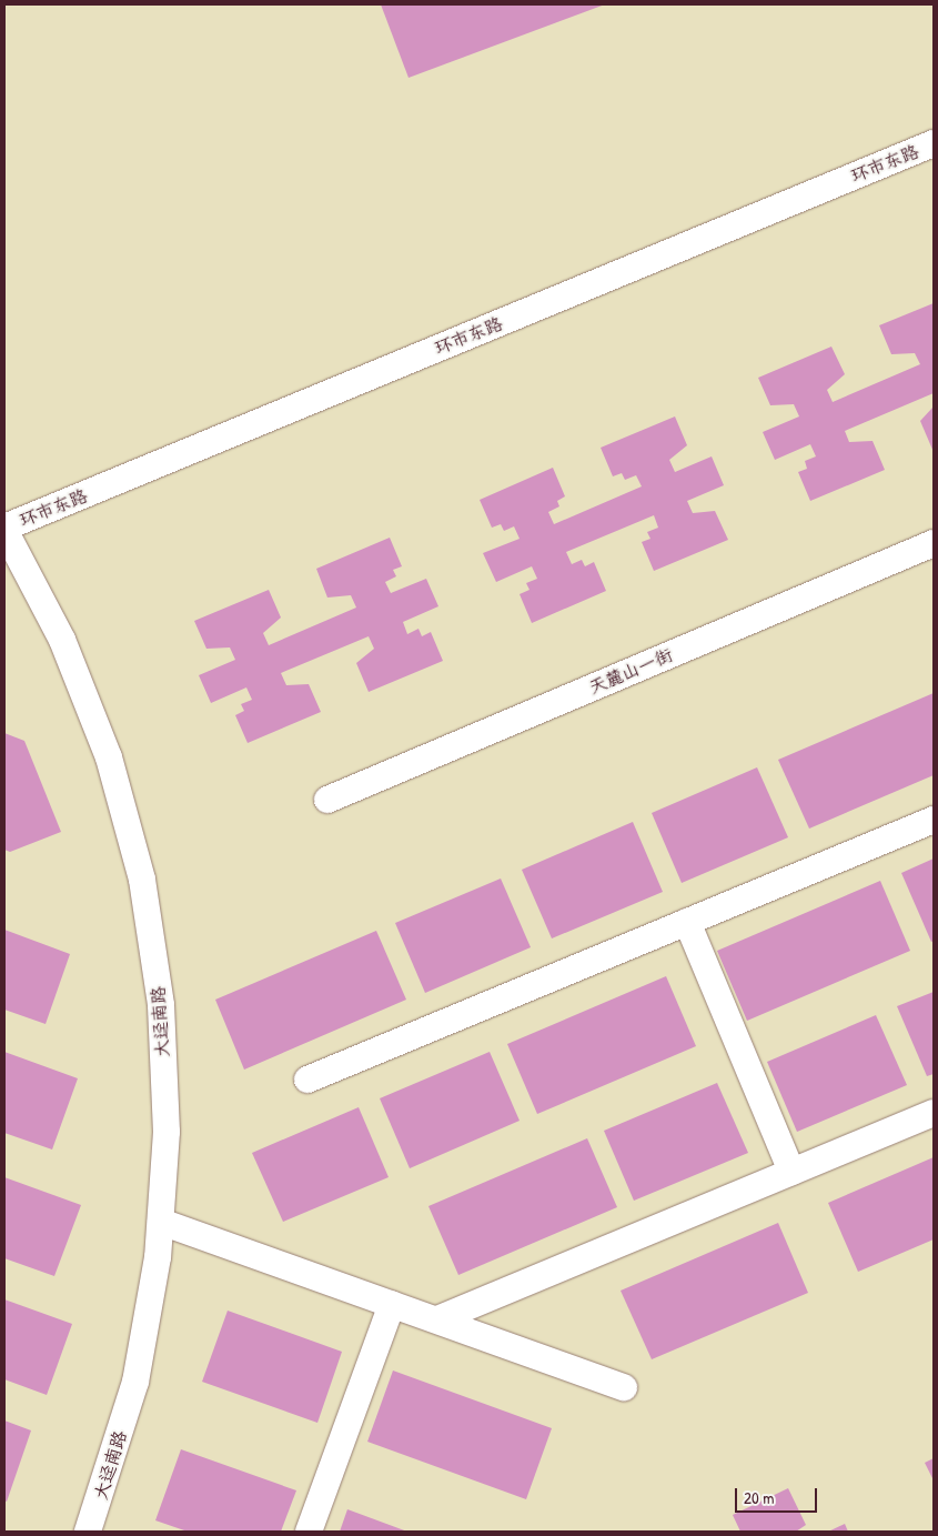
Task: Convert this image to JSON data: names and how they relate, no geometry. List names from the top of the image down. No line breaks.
{"streets":{"street":["环市东路","天麓山一街","大迳南路"]},"crossings":[["环市东路","大迳南路"]],"scale_bar":"20 m"}
